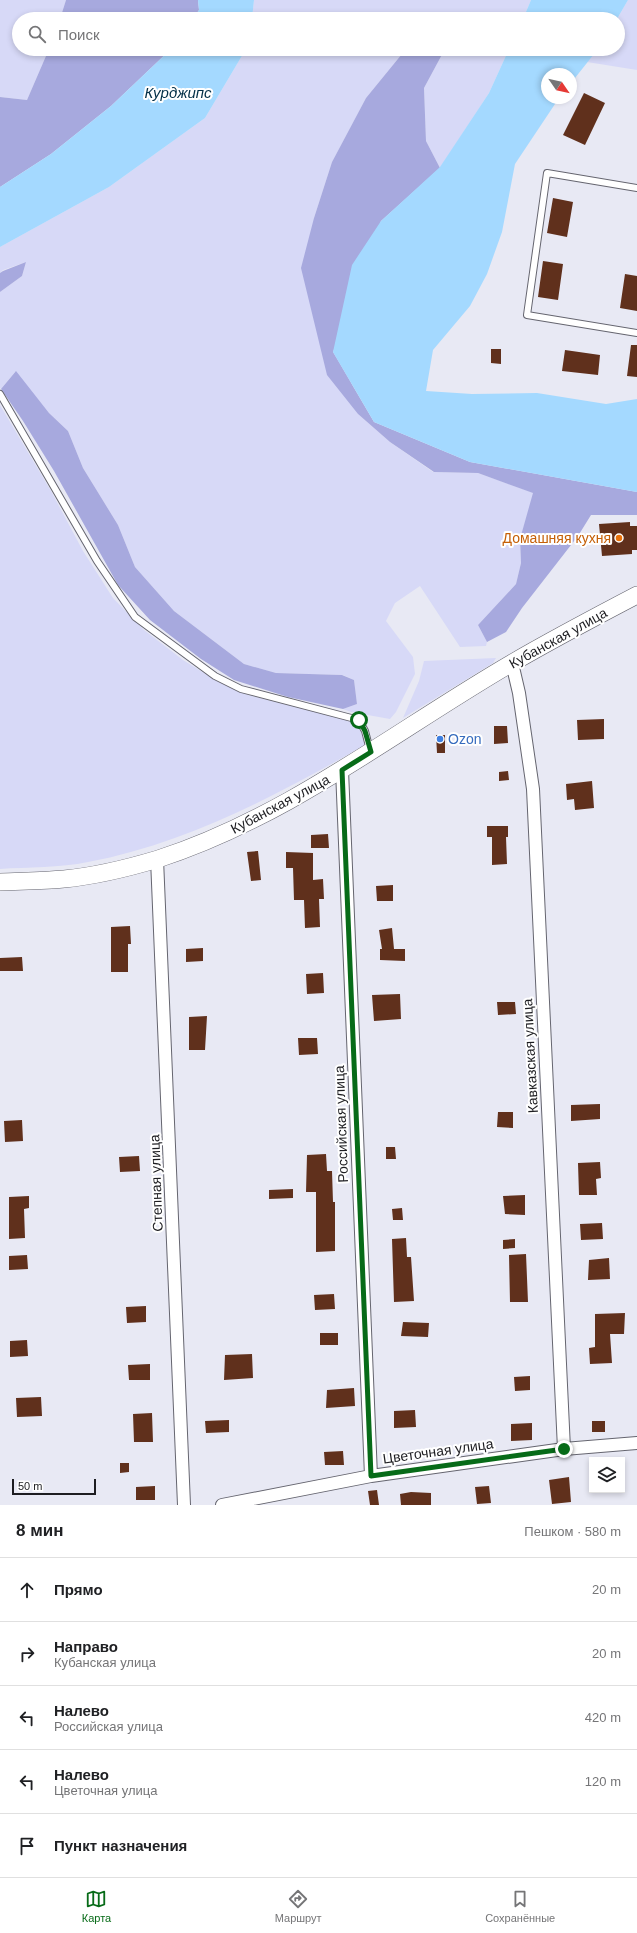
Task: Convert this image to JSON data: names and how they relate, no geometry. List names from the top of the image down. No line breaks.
{"streets":{"main road":["Кубанская улица"],"street":["Кавказская улица","Российская улица","Степная улица","Цветочная улица"]},"crossings":[["Кубанская улица","Кавказская улица"],["Кубанская улица","Российская улица"],["Кубанская улица","Степная улица"],["Кавказская улица","Цветочная улица"],["Российская улица","Цветочная улица"]],"water":["Курджипс"],"places":["Домашняя кухня","Ozon"],"scale_bar":"50 m","north":"bottom right","page":{"search":"Поиск","scale":"50 m","heading":["8 мин","Пешком · 580 m"],"list":[["Прямо","20 m"],["Направо","Кубанская улица","20 m"],["Налево","Российская улица","420 m"],["Налево","Цветочная улица","120 m"],"Пункт назначения"],"nav":["Карта","Маршрут","Сохранённые"]}}
